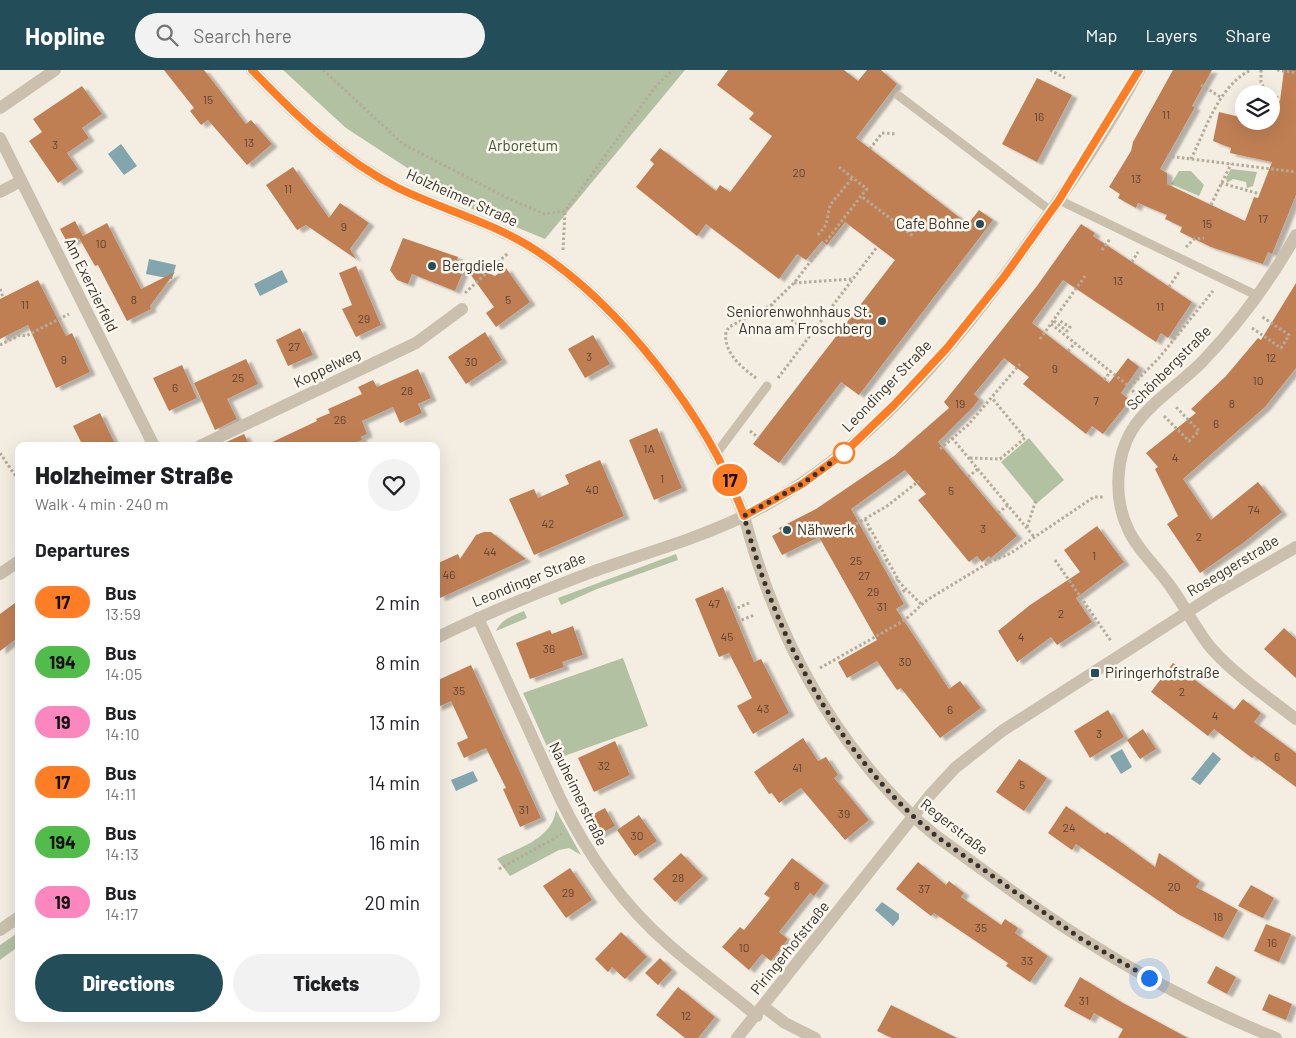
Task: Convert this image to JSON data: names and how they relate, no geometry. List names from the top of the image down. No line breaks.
{"streets":{"street":["Holzheimer Straße","Am Exerzierfeld","Koppelweg","Schönbergstraße","Leondinger Straße","Roseggerstraße","Nauheimerstraße","Regerstraße","Piringerhofstraße"]},"crossings":[["Holzheimer Straße","Leondinger Straße"],["Holzheimer Straße","Regerstraße"],["Schönbergstraße","Roseggerstraße"],["Schönbergstraße","Piringerhofstraße"],["Leondinger Straße","Nauheimerstraße"],["Leondinger Straße","Regerstraße"],["Roseggerstraße","Piringerhofstraße"],["Nauheimerstraße","Piringerhofstraße"],["Regerstraße","Piringerhofstraße"]],"parks":["Arboretum"],"places":{"other":["Cafe Bohne","Bergdiele","Seniorenwohnhaus St. Anna am Froschberg","Nähwerk"],"transit":["Piringerhofstraße"]},"lines":["bus line 17"],"house_numbers":["15","11","16","13","3","20","13","11","17","15","9","10","13","8","5","11","11","29","27","3","12","9","30","9","25","10","6","28","7","19","8","26","6","1A","4","1","40","5","74","42","3","2","44","1","25","46","27","29","47","31","2","45","4","36","30","35","2","43","6","4","3","6","32","41","5","31","39","24","30","28","8","20","37","29","18","35","16","10","33","31","12"],"page":{"header":"Hopline","search":"Search here","nav":["Map","Layers","Share"],"on_map":"17","heading":[["Holzheimer Straße","Walk · 4 min · 240 m"],"Departures"],"list":[{"mark":"17","name":"Bus","note":"13:59","value":"2 min"},{"mark":"194","name":"Bus","note":"14:05","value":"8 min"},{"mark":"19","name":"Bus","note":"14:10","value":"13 min"},{"mark":"17","name":"Bus","note":"14:11","value":"14 min"},{"mark":"194","name":"Bus","note":"14:13","value":"16 min"},{"mark":"19","name":"Bus","note":"14:17","value":"20 min"}],"buttons":["Directions","Tickets"]}}
